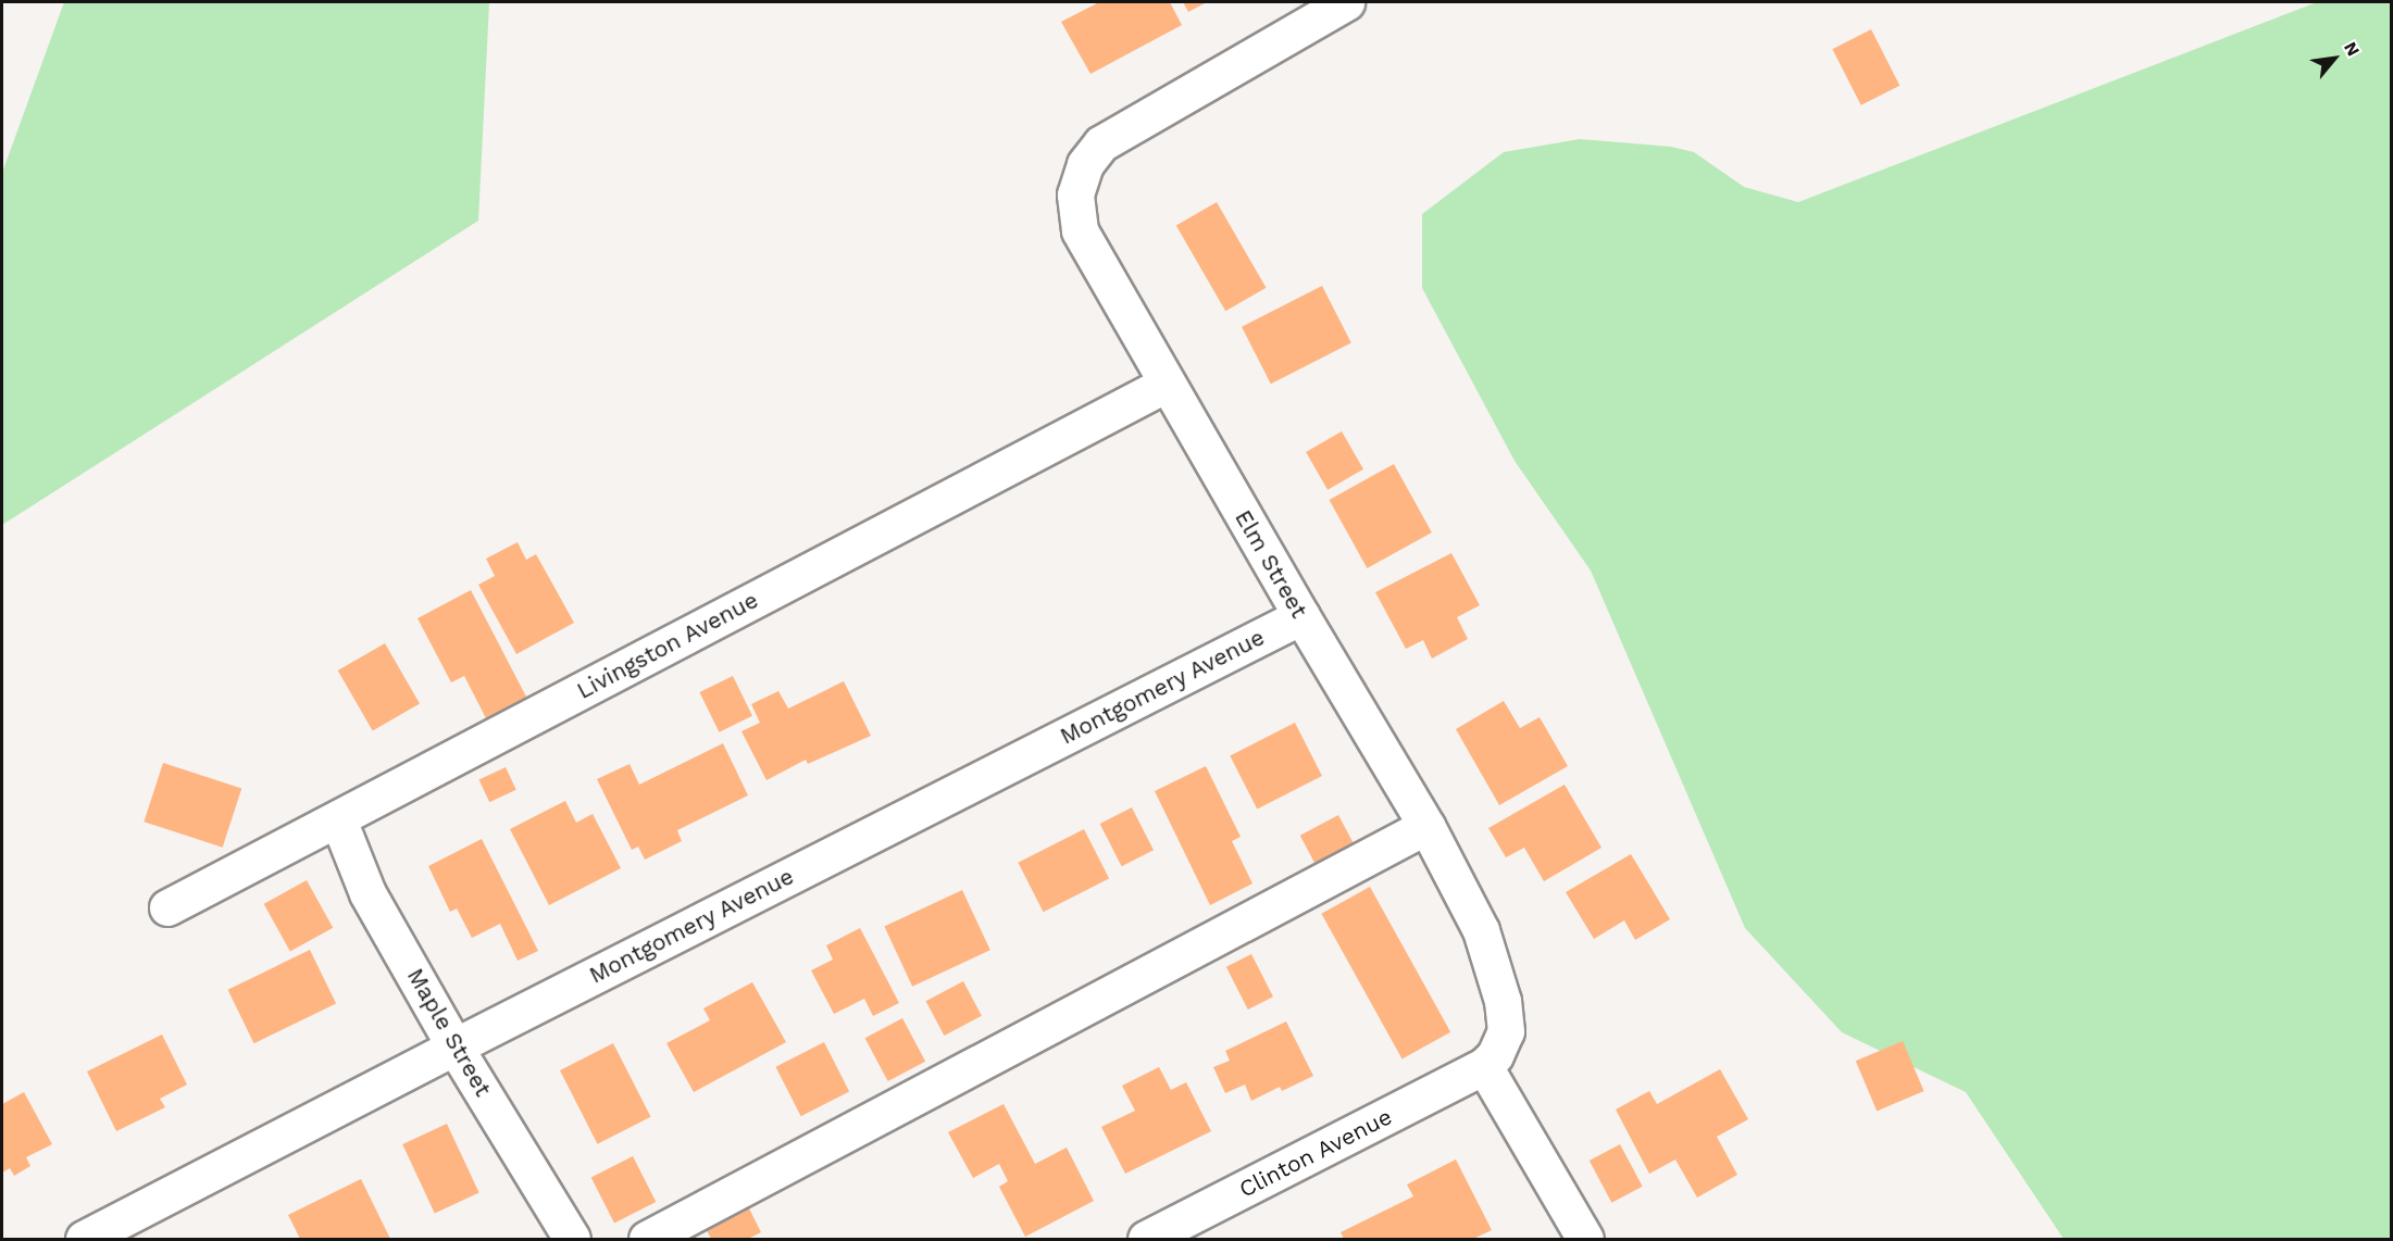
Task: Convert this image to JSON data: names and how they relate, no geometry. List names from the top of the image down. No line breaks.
{"streets":{"street":["Elm Street","Livingston Avenue","Montgomery Avenue","Maple Street","Clinton Avenue"]},"crossings":[["Elm Street","Livingston Avenue"],["Elm Street","Montgomery Avenue"],["Elm Street","Clinton Avenue"],["Livingston Avenue","Maple Street"],["Montgomery Avenue","Maple Street"]],"north":"top right"}
